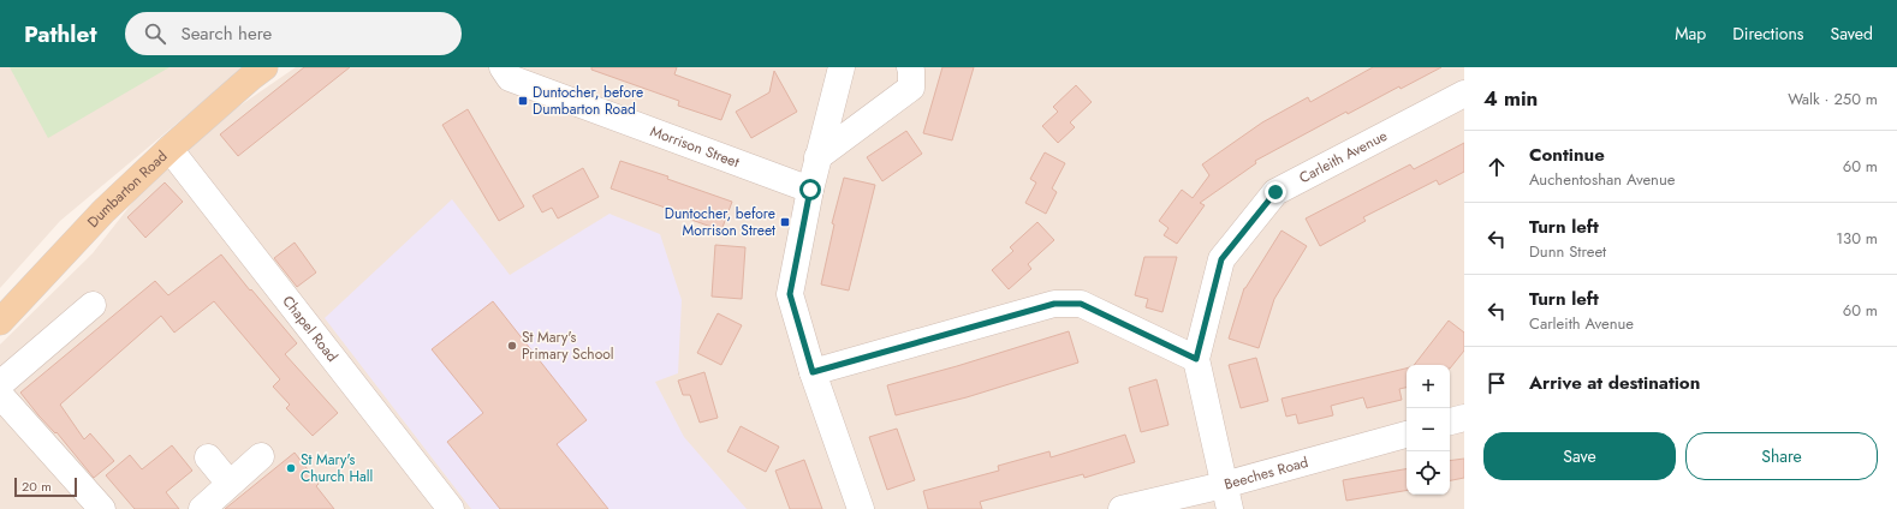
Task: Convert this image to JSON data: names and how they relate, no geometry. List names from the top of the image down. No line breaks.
{"streets":{"main road":["Dumbarton Road"],"street":["Morrison Street","Carleith Avenue","Chapel Road","Beeches Road"]},"crossings":[["Carleith Avenue","Beeches Road"],["Dumbarton Road","Chapel Road"]],"places":{"transit":["Duntocher, before Dumbarton Road","Duntocher, before Morrison Street"],"other":["St Mary's Primary School","St Mary's Church Hall"]},"scale_bar":"20 m","page":{"header":"Pathlet","search":"Search here","nav":["Map","Directions","Saved"],"heading":["4 min","Walk · 250 m"],"list":[["Continue","Auchentoshan Avenue","60 m"],["Turn left","Dunn Street","130 m"],["Turn left","Carleith Avenue","60 m"],"Arrive at destination"],"map_buttons":["+","−"],"buttons":["Save","Share"],"scale":"20 m"}}
